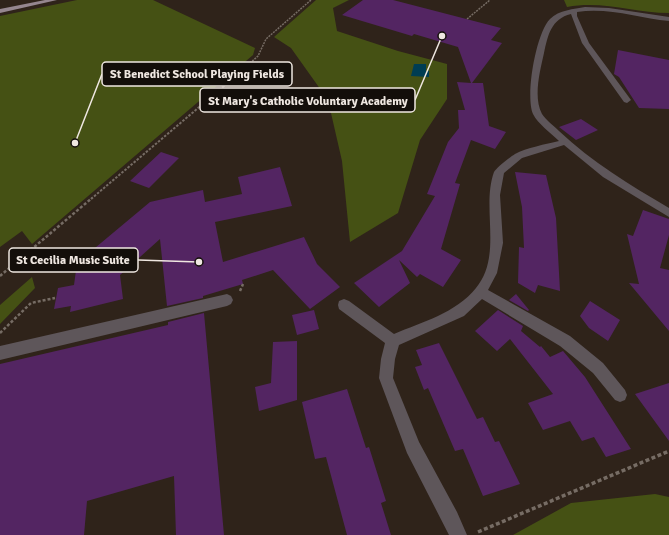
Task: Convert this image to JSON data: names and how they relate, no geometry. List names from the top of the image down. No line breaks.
{"places":["St Mary's Catholic Voluntary Academy","St Benedict School Playing Fields","St Cecilia Music Suite"]}
